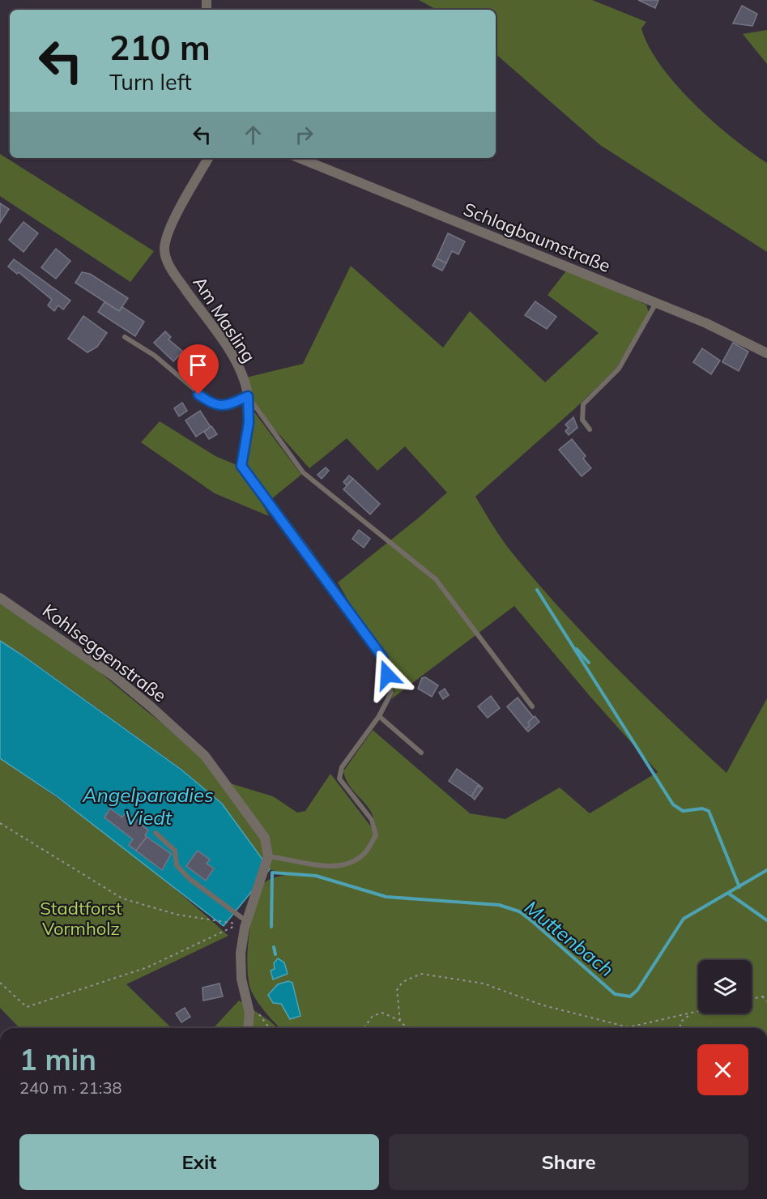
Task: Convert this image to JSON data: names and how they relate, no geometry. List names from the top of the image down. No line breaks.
{"streets":{"street":["Schlagbaumstraße","Am Masling","Kohlseggenstraße"]},"crossings":[["Am Masling","Kohlseggenstraße"]],"water":["Angelparadies Viedt","Muttenbach"],"parks":["Stadtforst Vormholz"],"page":{"turn":["210 m","Turn left"],"heading":["1 min","240 m · 21:38"],"buttons":["Exit","Share"]}}
